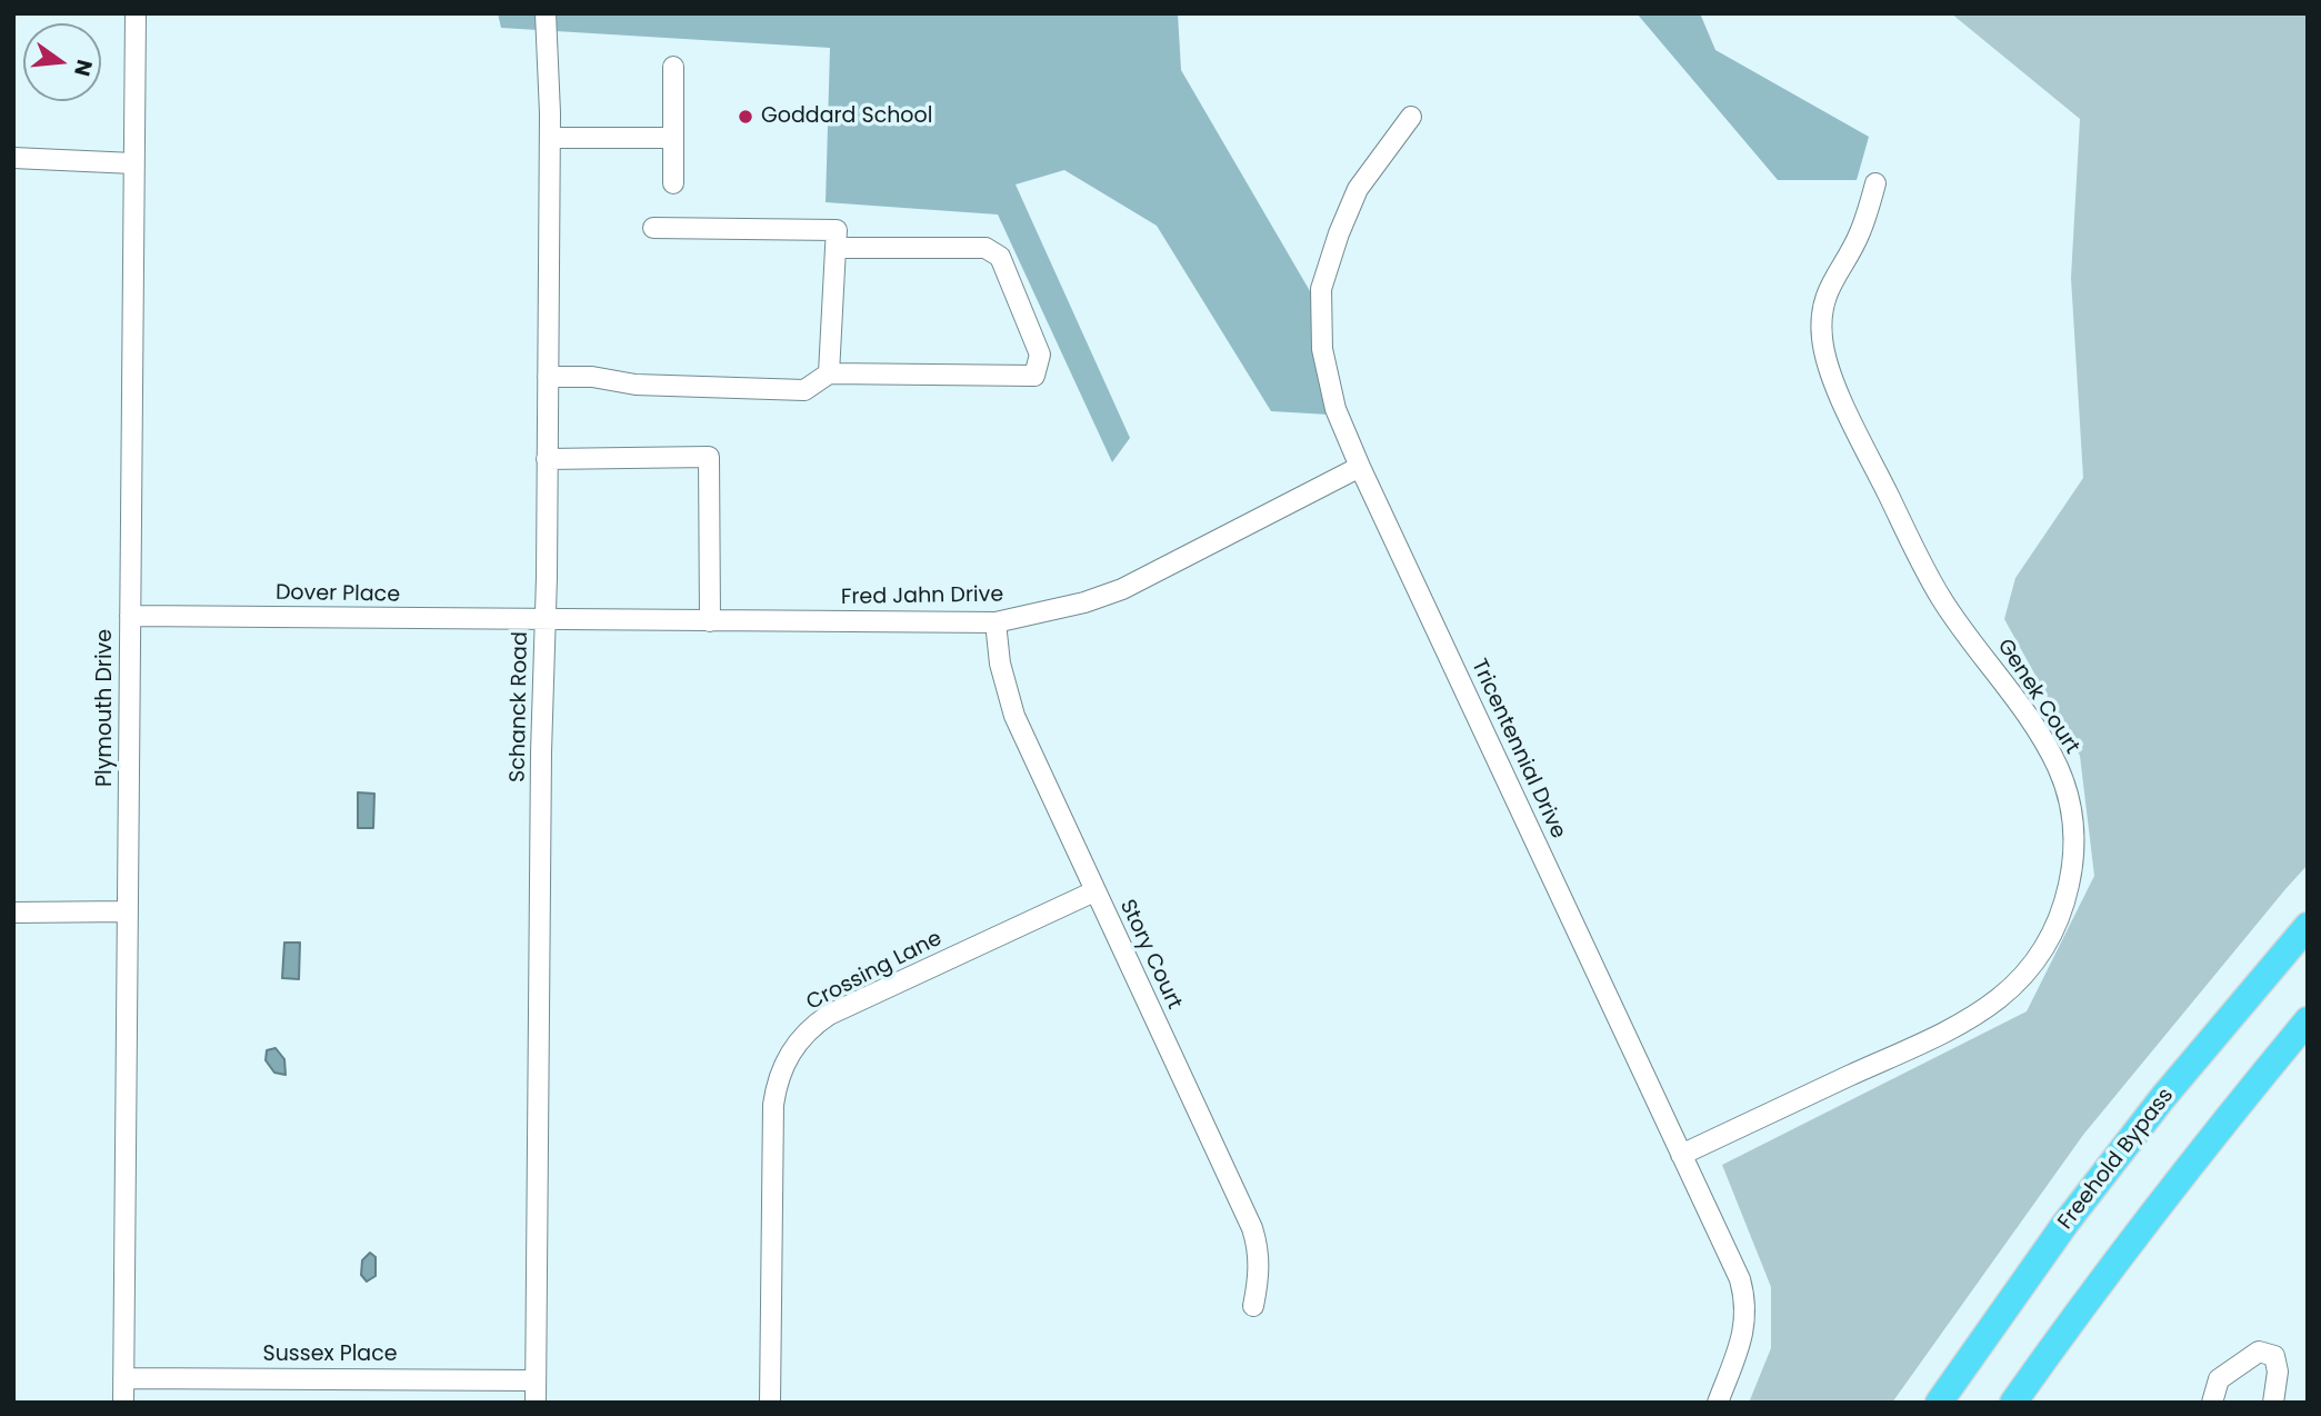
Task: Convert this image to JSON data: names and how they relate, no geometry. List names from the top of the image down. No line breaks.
{"streets":{"highway":["Freehold Bypass"],"street":["Dover Place","Fred Jahn Drive","Genek Court","Schanck Road","Plymouth Drive","Tricentennial Drive","Story Court","Crossing Lane","Sussex Place"]},"crossings":[["Dover Place","Fred Jahn Drive"],["Dover Place","Schanck Road"],["Dover Place","Plymouth Drive"],["Fred Jahn Drive","Schanck Road"],["Fred Jahn Drive","Tricentennial Drive"],["Fred Jahn Drive","Story Court"],["Genek Court","Tricentennial Drive"],["Schanck Road","Sussex Place"],["Plymouth Drive","Sussex Place"],["Story Court","Crossing Lane"]],"places":["Goddard School"],"north":"right"}
